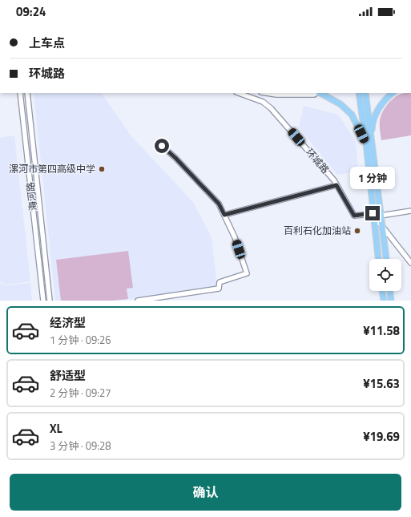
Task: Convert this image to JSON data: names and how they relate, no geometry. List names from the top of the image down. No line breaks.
{"streets":{"street":["环城路","海河路"]},"places":["漯河市第四高级中学","百利石化加油站"],"page":{"status":"09:24","banner":["上车点","环城路"],"bubble":"1 分钟","list":[{"name":"经济型","note":"1 分钟 · 09:26","value":"¥11.58"},{"name":"舒适型","note":"2 分钟 · 09:27","value":"¥15.63"},{"name":"XL","note":"3 分钟 · 09:28","value":"¥19.69"}],"buttons":"确认"}}
